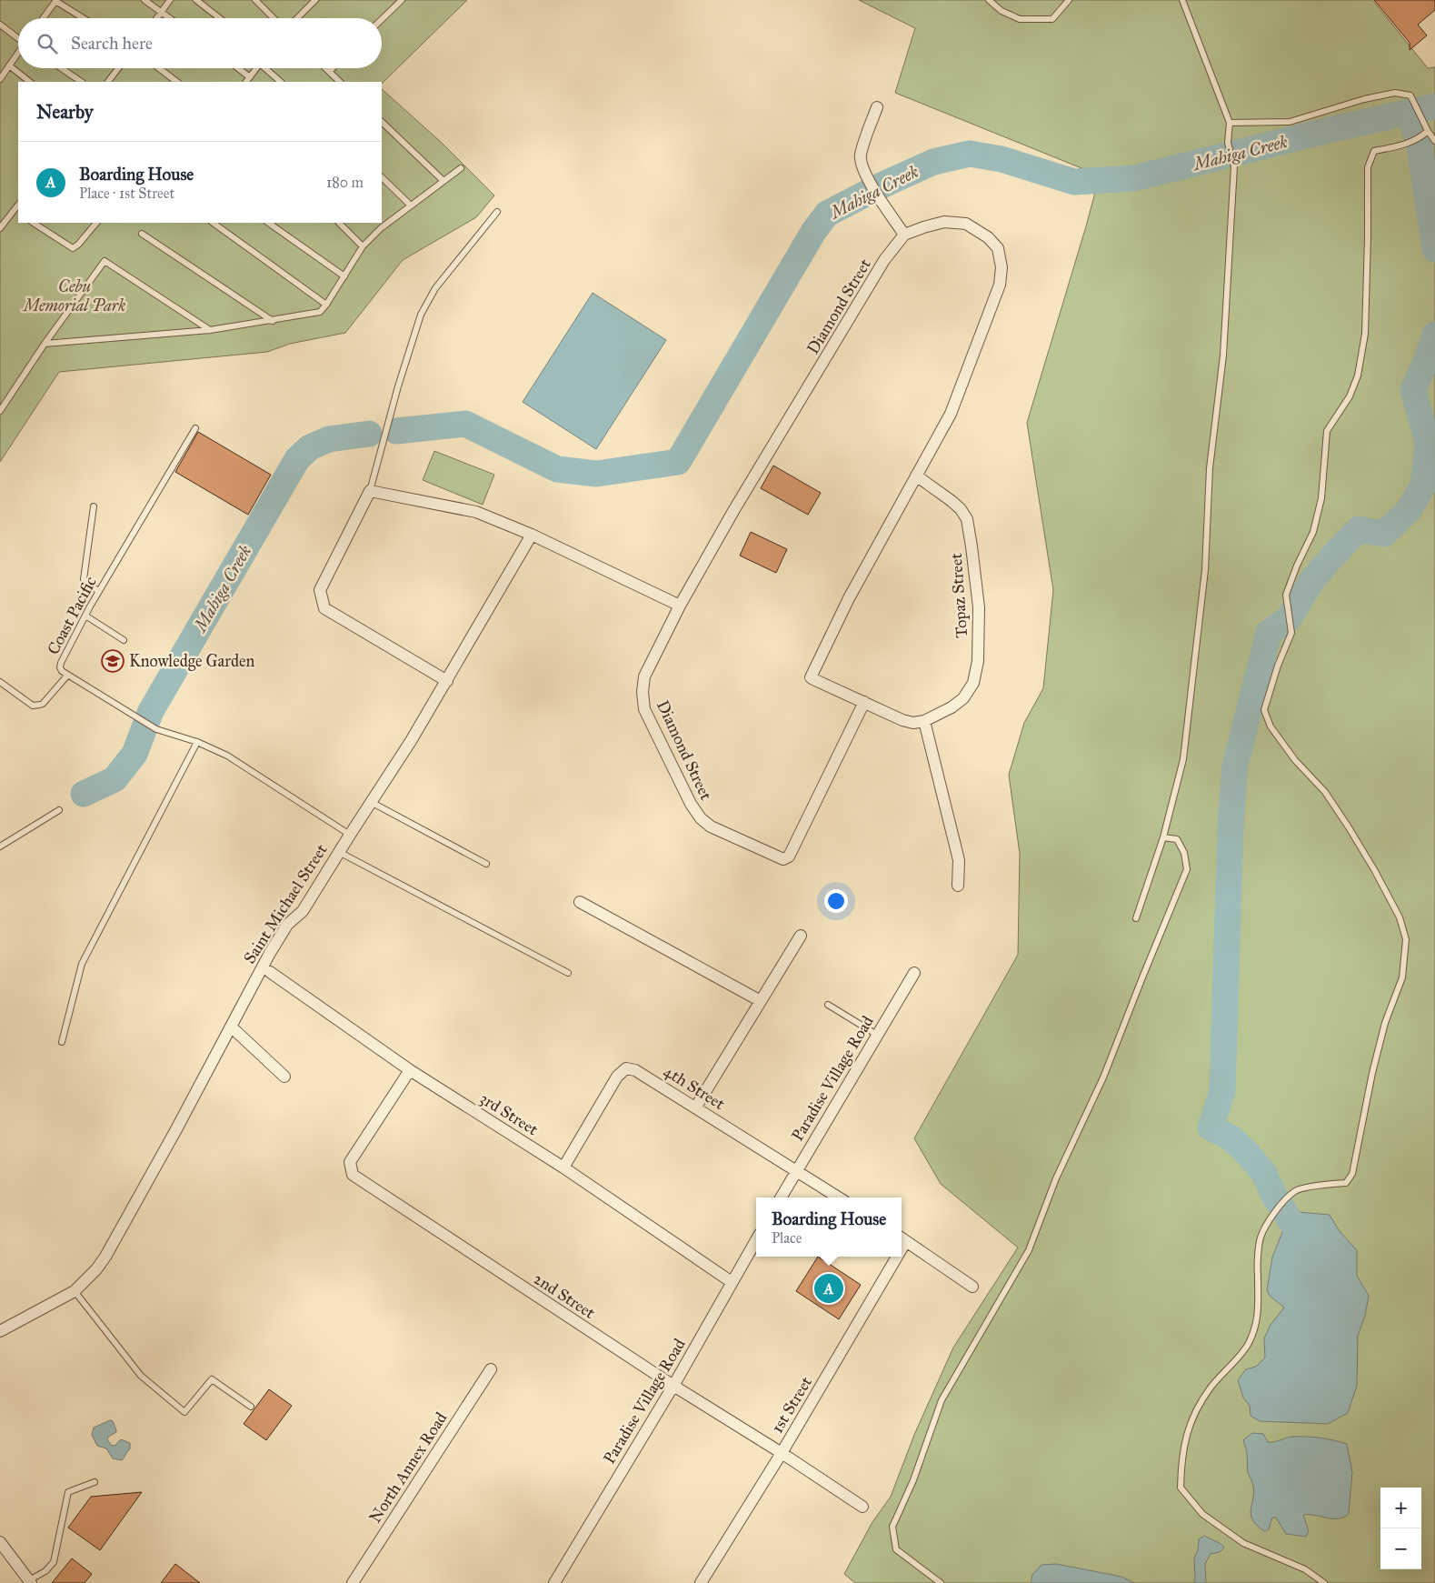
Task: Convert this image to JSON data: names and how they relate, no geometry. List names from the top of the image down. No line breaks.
{"streets":{"street":["Diamond Street","Topaz Street","Saint Michael Street","Paradise Village Road","4th Street","3rd Street","2nd Street","1st Street","North Annex Road"],"lane":["Coast Pacific"]},"crossings":[["Diamond Street","Topaz Street"],["Coast Pacific","Saint Michael Street"],["Paradise Village Road","4th Street"],["Paradise Village Road","3rd Street"],["Paradise Village Road","2nd Street"],["4th Street","3rd Street"],["3rd Street","2nd Street"],["2nd Street","1st Street"]],"water":["Mahiga Creek"],"parks":["Cebu Memorial Park"],"places":{"school or university":["Knowledge Garden"]},"page":{"search":"Search here","heading":"Nearby","list":[{"mark":"A","name":"Boarding House","note":"Place · 1st Street","value":"180 m"}],"popup":["Boarding House","Place"],"pins":"A","map_buttons":["+","−"]}}
